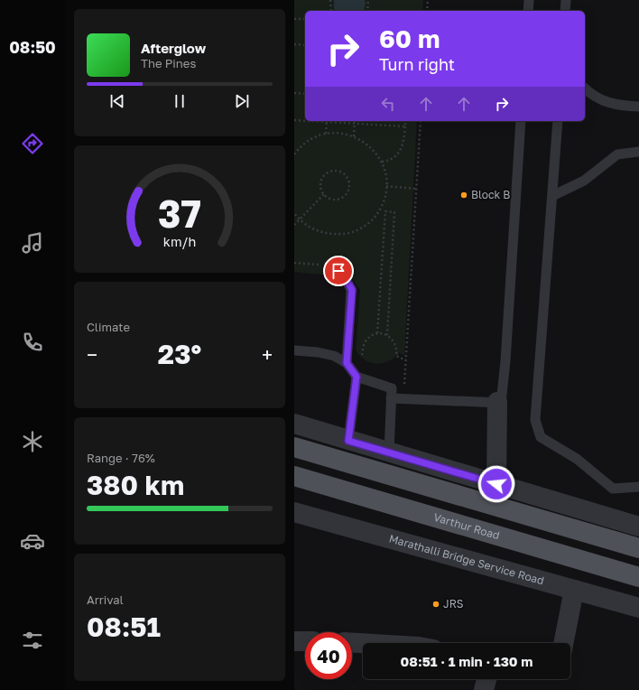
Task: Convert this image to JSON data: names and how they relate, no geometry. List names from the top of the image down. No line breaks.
{"streets":{"main road":["Varthur Road"],"street":["Marathalli Bridge Service Road"]},"places":["Block B","JRS"],"page":{"tabs":"08:50","turn":["60 m","Turn right"],"song":["Afterglow","The Pines"],"tile":["Climate",["Range · 76%","380 km"],["Arrival","08:51"]],"heat":["−","23°","+"],"limit":"40","trip":"08:51 · 1 min · 130 m","gauge":["37","km/h"]}}
